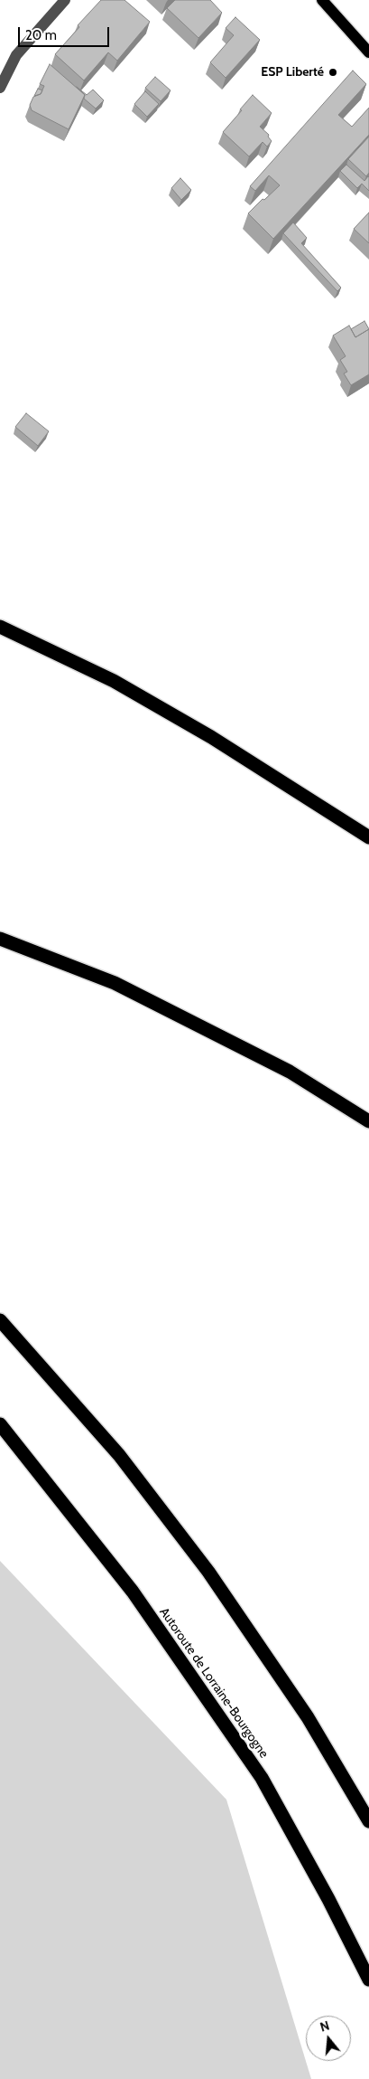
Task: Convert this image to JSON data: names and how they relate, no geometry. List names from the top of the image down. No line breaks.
{"streets":{"highway":["Autoroute de Lorraine-Bourgogne"]},"places":["ESP Liberté"],"scale_bar":"20 m","north":"top"}
